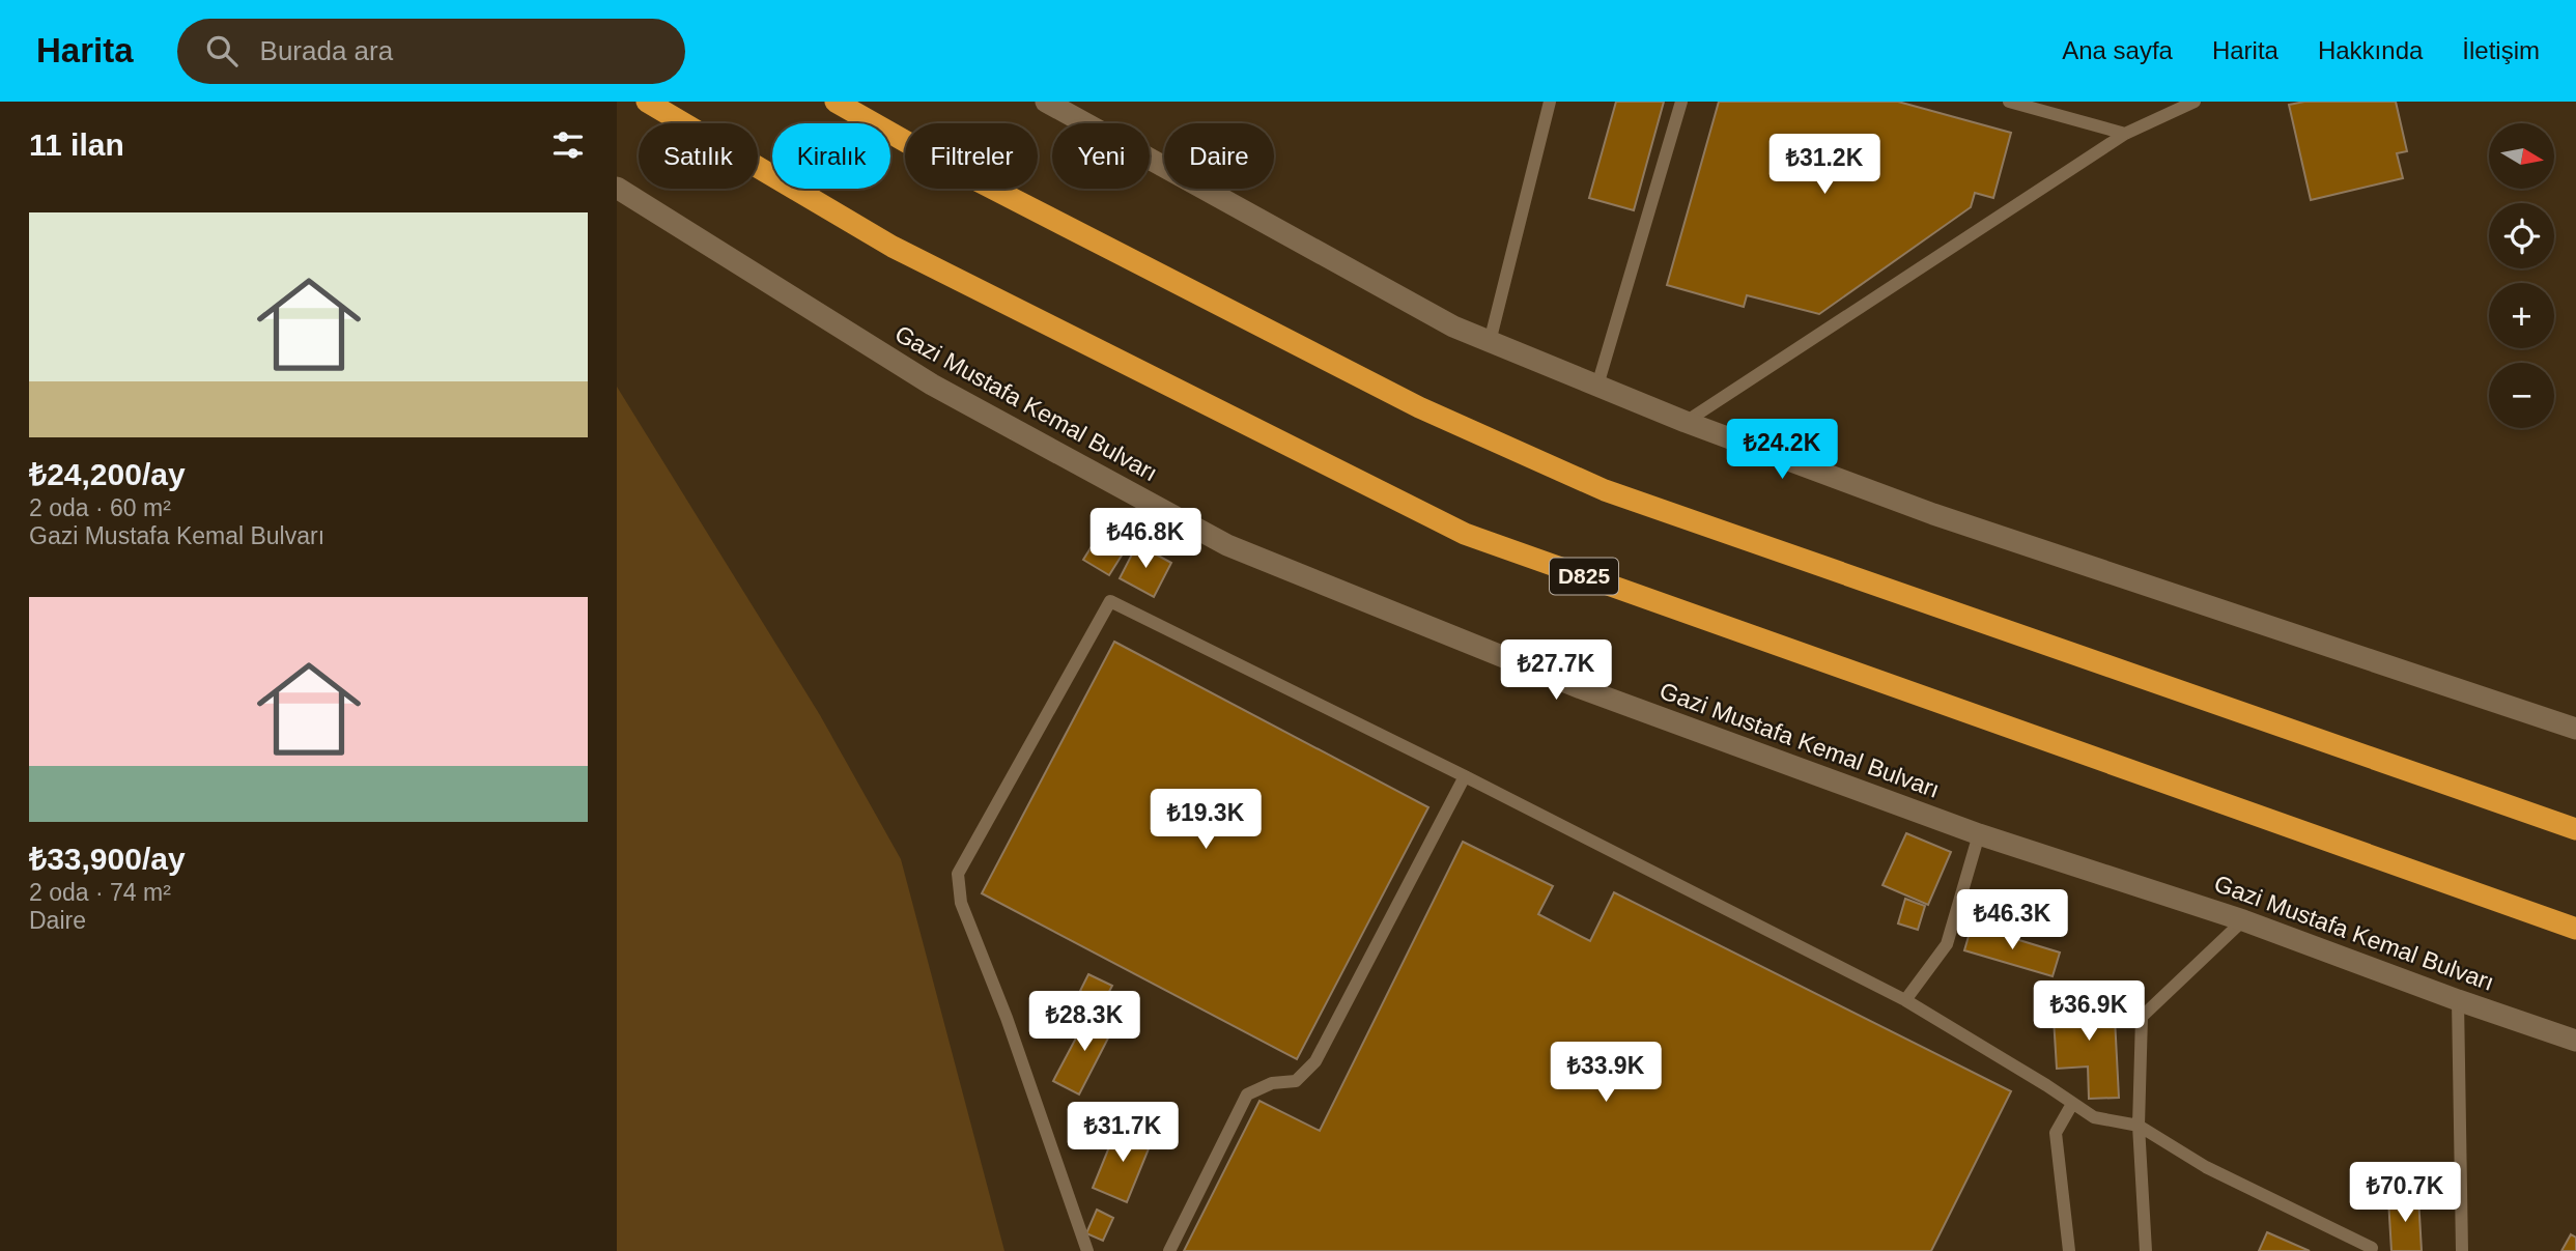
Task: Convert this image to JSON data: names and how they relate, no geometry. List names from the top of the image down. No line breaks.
{"streets":{"highway":["D825"],"street":["Gazi Mustafa Kemal Bulvarı"]},"north":"right","page":{"header":"Harita","search":"Burada ara","nav":["Ana sayfa","Harita","Hakkında","İletişim"],"heading":"11 ilan","map_buttons":["+","−"],"chip":["Satılık","Kiralık","Filtreler","Yeni","Daire"],"price":["₺31.2K","₺24.2K","₺46.8K","₺27.7K","₺19.3K","₺46.3K","₺36.9K","₺28.3K","₺33.9K","₺31.7K","₺70.7K"],"list":[{"name":"₺24,200/ay","note":"2 oda · 60 m² · Gazi Mustafa Kemal Bulvarı"},{"name":"₺33,900/ay","note":"2 oda · 74 m² · Daire"}]}}
